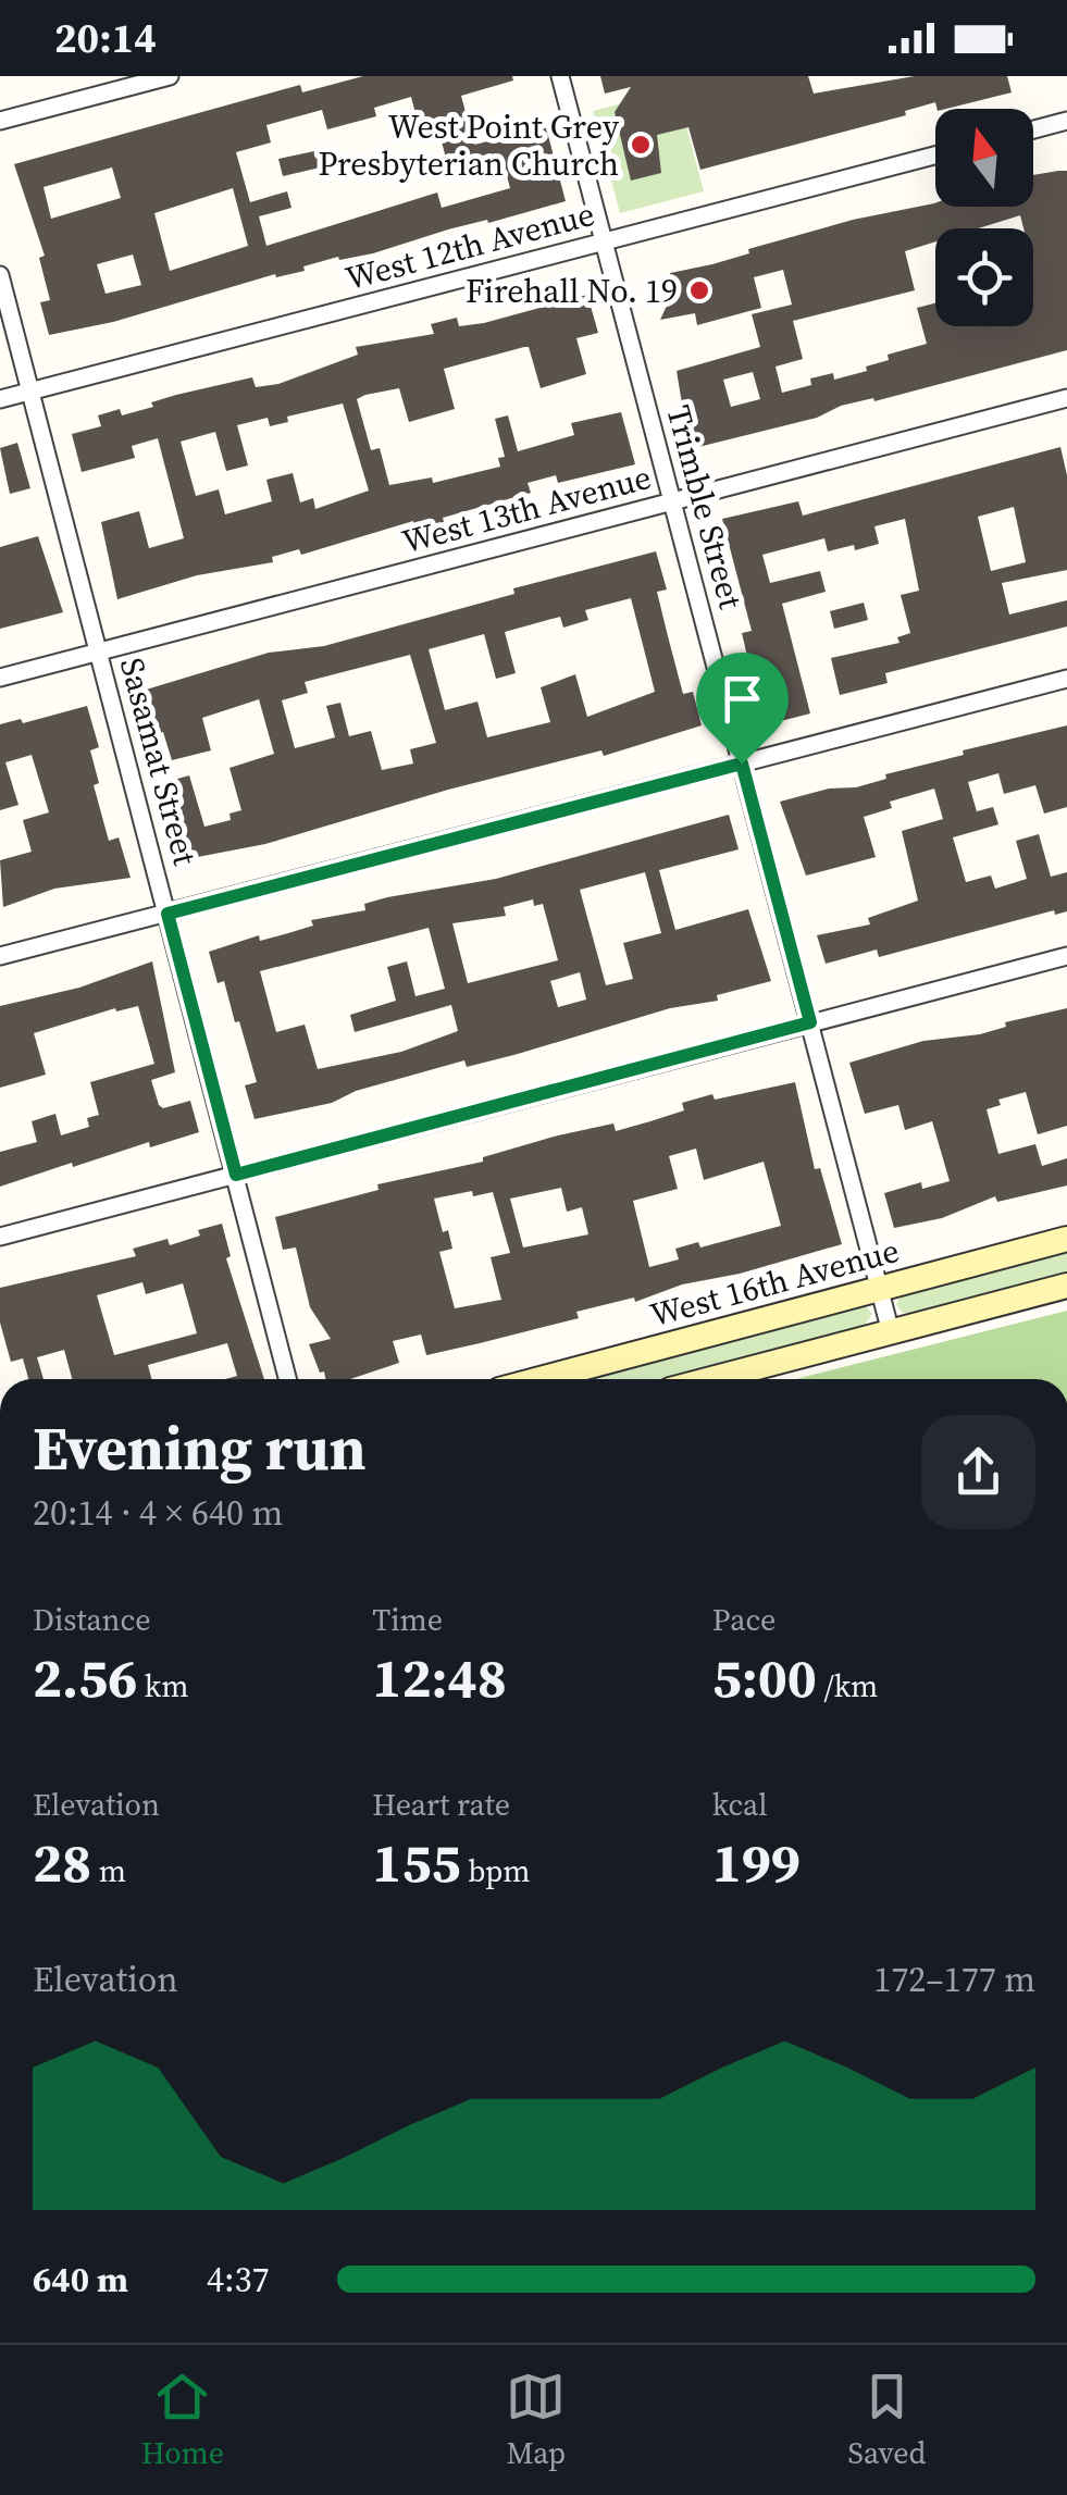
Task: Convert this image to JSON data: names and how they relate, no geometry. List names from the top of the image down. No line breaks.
{"streets":{"main road":["West 16th Avenue"],"street":["West 12th Avenue","Trimble Street","West 13th Avenue","Sasamat Street"]},"crossings":[["West 12th Avenue","Trimble Street"],["West 12th Avenue","Sasamat Street"],["Trimble Street","West 13th Avenue"],["Trimble Street","West 16th Avenue"],["West 13th Avenue","Sasamat Street"]],"places":["West Point Grey Presbyterian Church","Firehall No. 19"],"north":"top","page":{"status":"20:14","heading":["Evening run","20:14 · 4 × 640 m"],"stats":[["Distance","2.56 km"],["Time","12:48"],["Pace","5:00 /km"],["Elevation","28 m"],["Heart rate","155 bpm"],["kcal","199"]],"chart":["Elevation","172–177 m"],"list":[{"name":"640 m","note":"4:37"}],"tabs":["Home","Map","Saved"]}}
